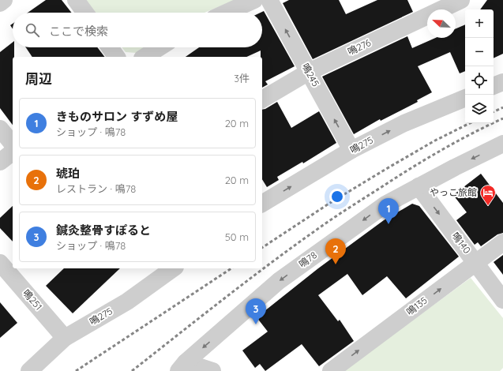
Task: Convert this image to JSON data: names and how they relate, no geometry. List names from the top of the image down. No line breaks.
{"streets":{"street":["鳴276","鳴245","鳴275","鳴140","鳴78","鳴251","鳴135"]},"crossings":[["鳴276","鳴245"],["鳴245","鳴275"],["鳴275","鳴251"],["鳴140","鳴78"],["鳴140","鳴135"]],"one_way":["鳴245","鳴275","鳴140","鳴78","鳴135"],"places":{"hotel":["やっこ旅館"]},"north":"top left","page":{"map_buttons":["+","−"],"search":"ここで検索","heading":["周辺","3件"],"list":[{"mark":"1","name":"きものサロン すずめ屋","note":"ショップ · 鳴78","value":"20 m"},{"mark":"2","name":"琥珀","note":"レストラン · 鳴78","value":"20 m"},{"mark":"3","name":"鍼灸整骨すぽると","note":"ショップ · 鳴78","value":"50 m"}],"pins":["1","2","3"]}}
